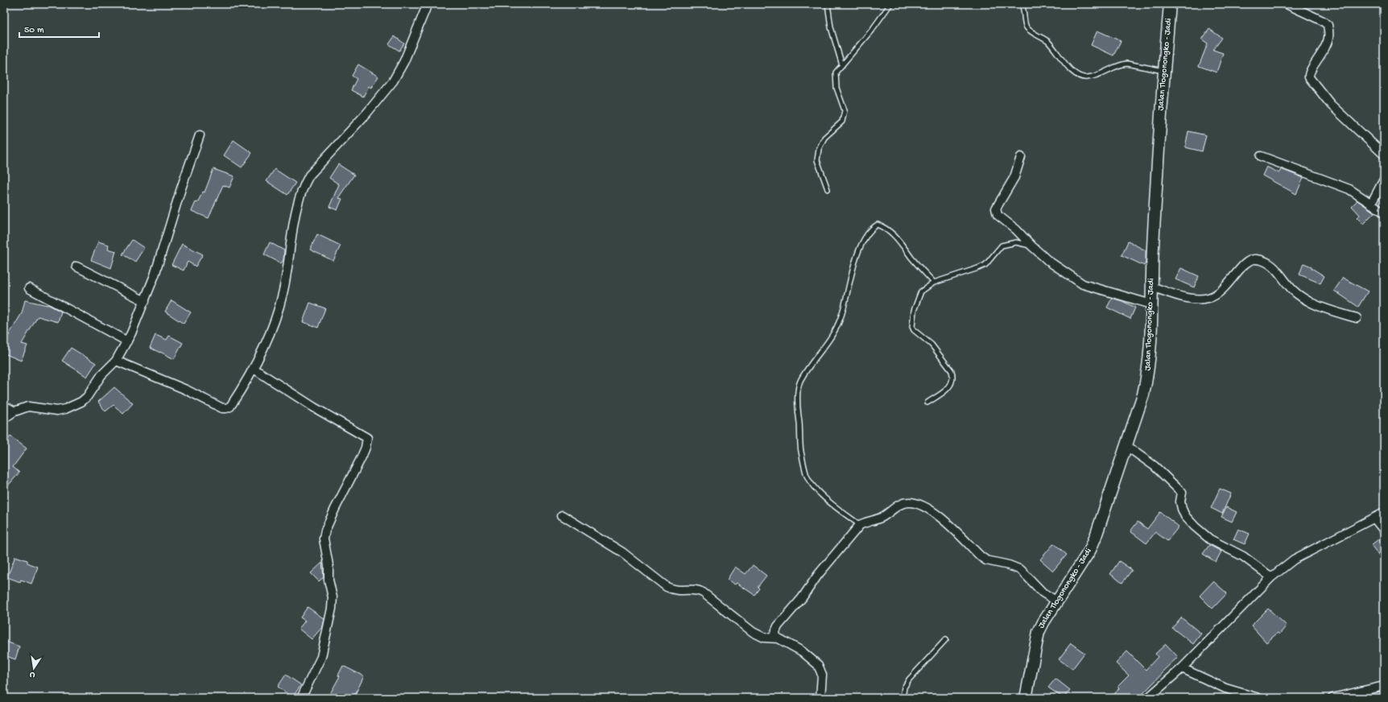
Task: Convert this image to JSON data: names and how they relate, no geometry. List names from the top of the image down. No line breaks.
{"streets":{"street":["Jalan Tlogonongko - Jadi"]},"scale_bar":"50 m","north":"bottom"}
